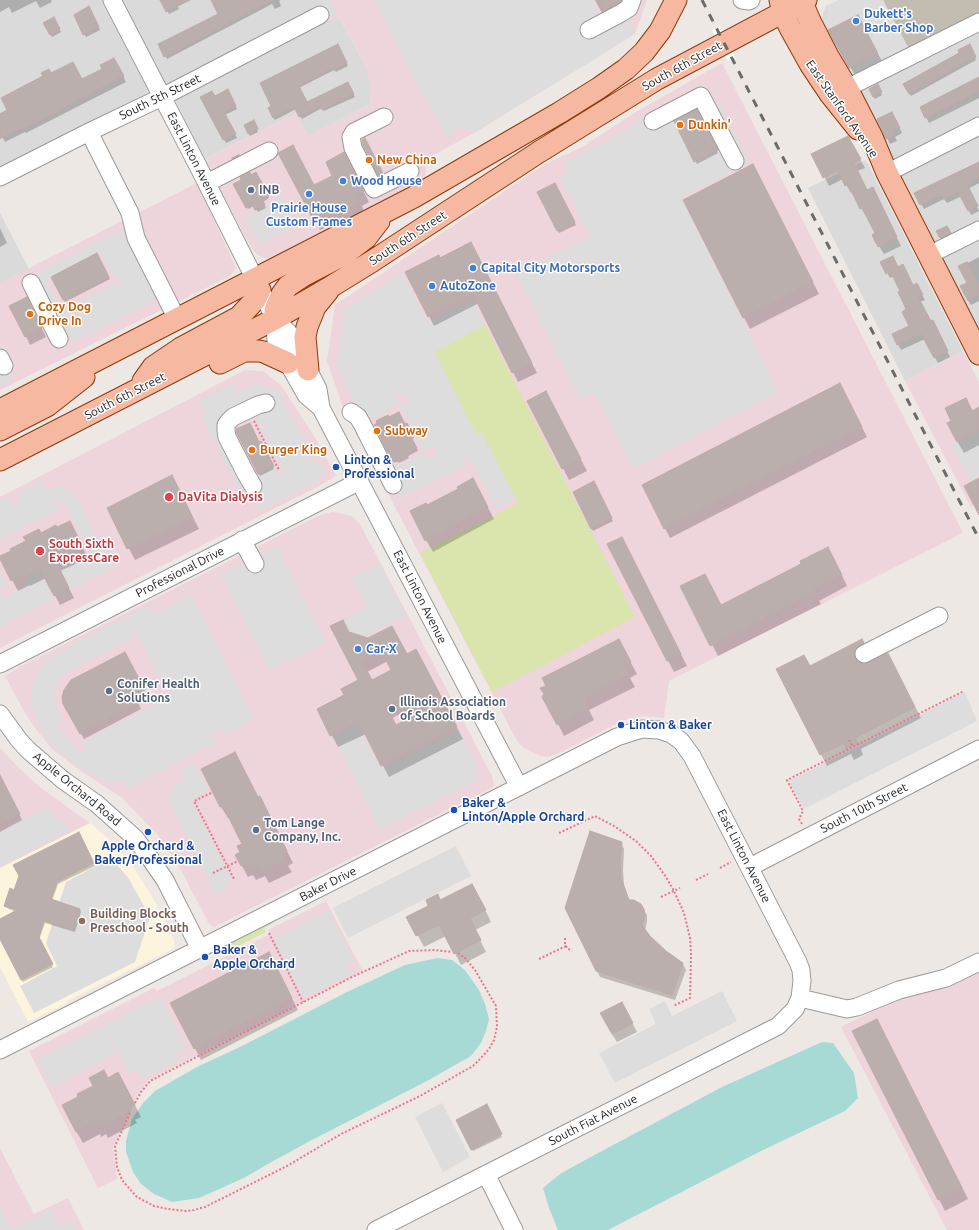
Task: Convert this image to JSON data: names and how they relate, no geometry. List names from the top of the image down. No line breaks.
{"streets":{"main road":["South 6th Street","East Stanford Avenue"],"street":["South 5th Street","East Linton Avenue","Professional Drive","Apple Orchard Road","South 10th Street","Baker Drive","South Fiat Avenue"]},"crossings":[["South 6th Street","East Stanford Avenue"],["South 6th Street","East Linton Avenue"],["South 5th Street","East Linton Avenue"],["East Linton Avenue","Professional Drive"],["East Linton Avenue","South 10th Street"],["East Linton Avenue","Baker Drive"],["East Linton Avenue","South Fiat Avenue"],["Apple Orchard Road","Baker Drive"]],"places":["Dukett's Barber Shop","Dunkin'","New China","Wood House","INB","Prairie House Custom Frames","Capital City Motorsports","AutoZone","Cozy Dog Drive In","Subway","Burger King","Linton & Professional","DaVita Dialysis","South Sixth ExpressCare","Car-X","Conifer Health Solutions","Illinois Association of School Boards","Linton & Baker","Baker & Linton/Apple Orchard","Tom Lange Company, Inc.","Apple Orchard & Baker/Professional","Building Blocks Preschool - South","Baker & Apple Orchard"]}
